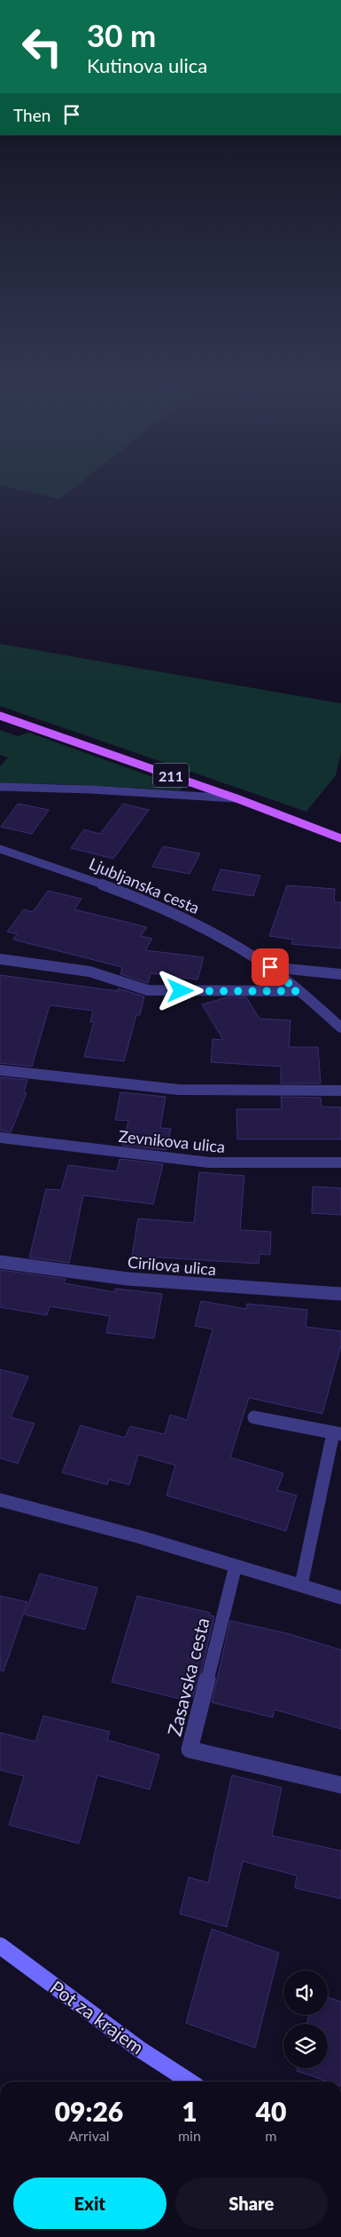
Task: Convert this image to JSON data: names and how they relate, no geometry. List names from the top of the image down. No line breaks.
{"streets":{"main road":["211"],"street":["Ljubljanska cesta","Zevnikova ulica","Cirilova ulica","Zasavska cesta","Pot za krajem"]},"page":{"turn":["30 m","Kutinova ulica"],"then":"Then","eta":["09:26","Arrival","1","min","40","m"],"buttons":["Exit","Share"]}}
